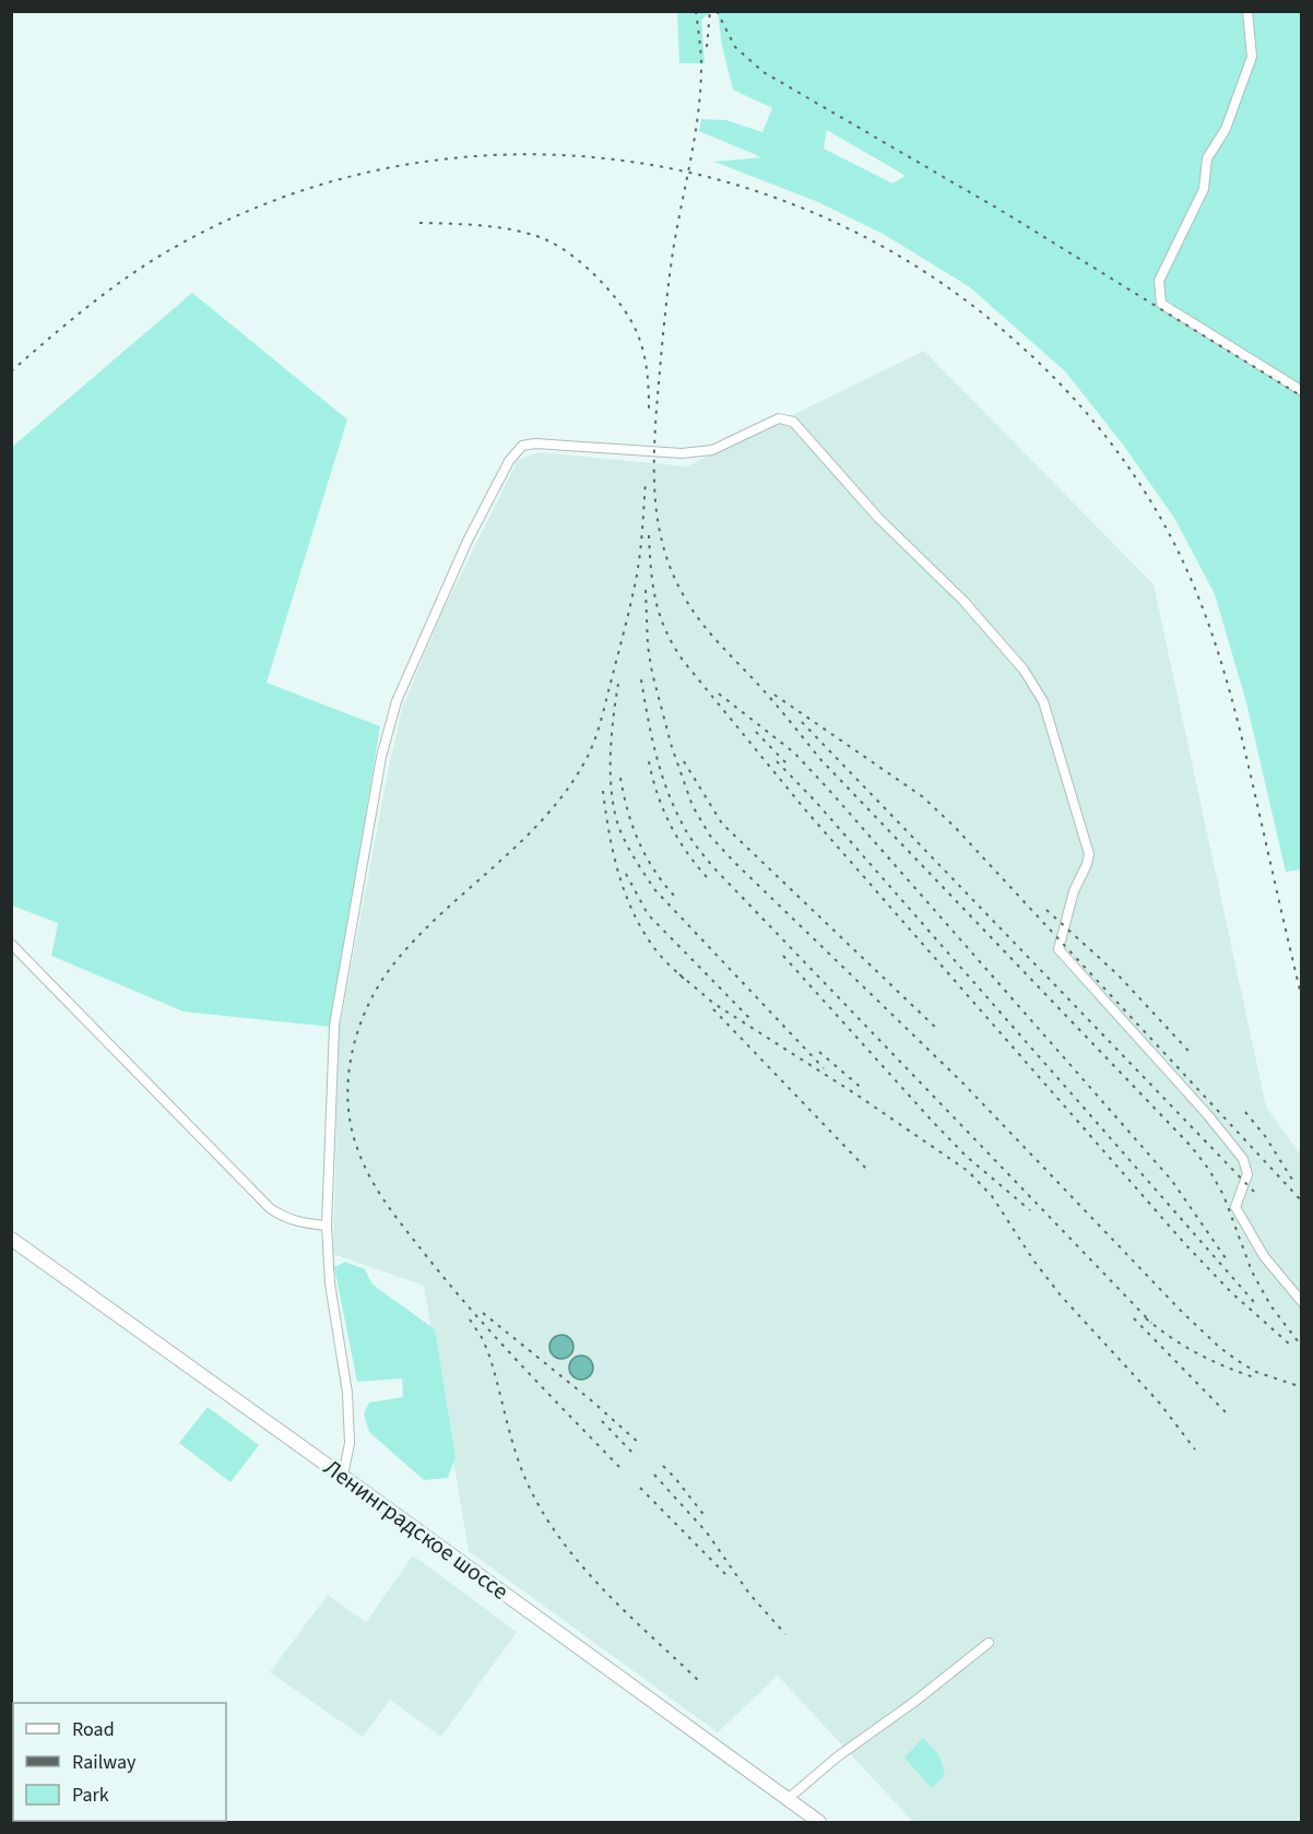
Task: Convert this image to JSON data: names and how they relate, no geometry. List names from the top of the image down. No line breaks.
{"streets":{"main road":["Ленинградское шоссе"]},"legend":["Road","Railway","Park"]}
